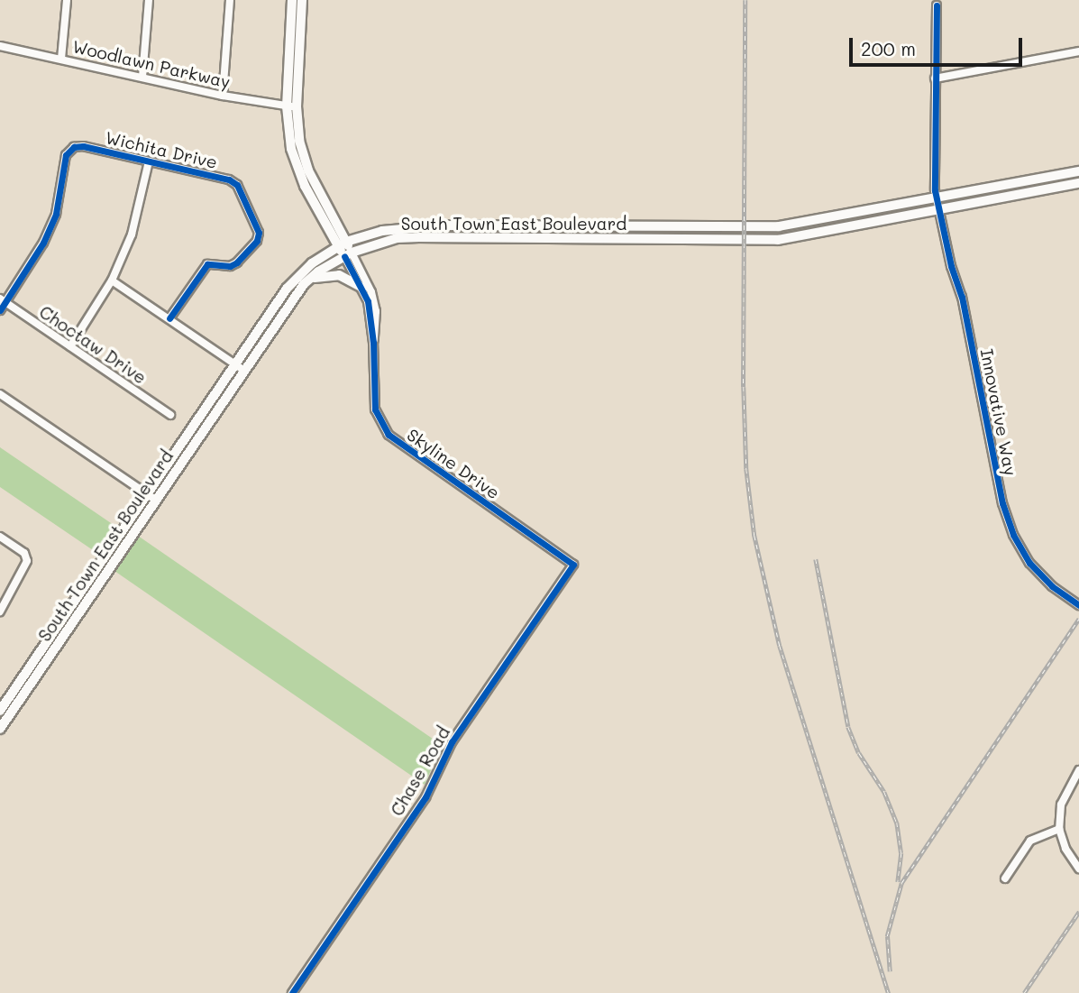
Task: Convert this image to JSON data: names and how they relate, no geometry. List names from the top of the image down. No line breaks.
{"streets":{"main road":["South Town East Boulevard","Skyline Drive"],"street":["Woodlawn Parkway","Wichita Drive","Choctaw Drive","Innovative Way","Chase Road"]},"crossings":[["Woodlawn Parkway","Skyline Drive"],["Wichita Drive","Choctaw Drive"],["South Town East Boulevard","Innovative Way"],["South Town East Boulevard","Skyline Drive"],["Skyline Drive","Chase Road"]],"scale_bar":"200 m"}
